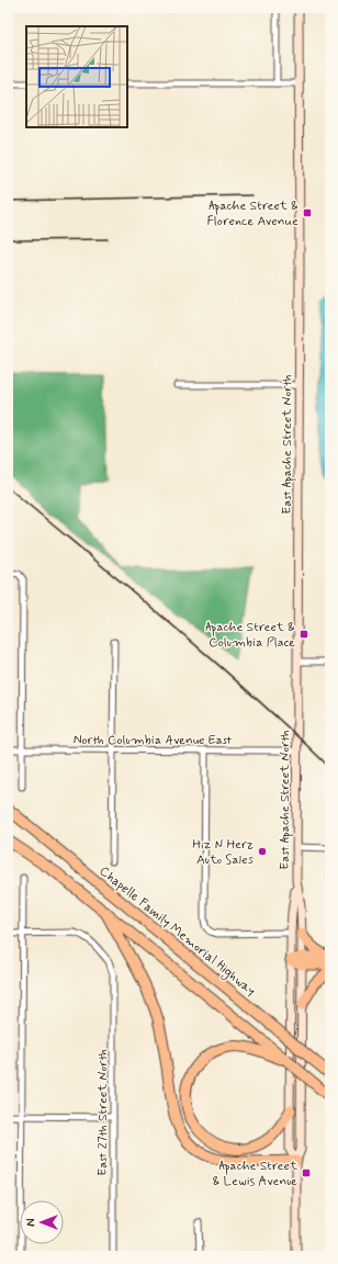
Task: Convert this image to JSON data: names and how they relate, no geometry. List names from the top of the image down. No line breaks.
{"streets":{"highway":["Chapelle Family Memorial Highway"],"main road":["East Apache Street North"],"street":["North Columbia Avenue East","East 27th Street North"]},"crossings":[["East Apache Street North","North Columbia Avenue East"]],"places":{"transit":["Apache Street & Florence Avenue","Apache Street & Columbia Place","Apache Street & Lewis Avenue"],"other":["Hiz N Herz Auto Sales"]},"north":"left"}
